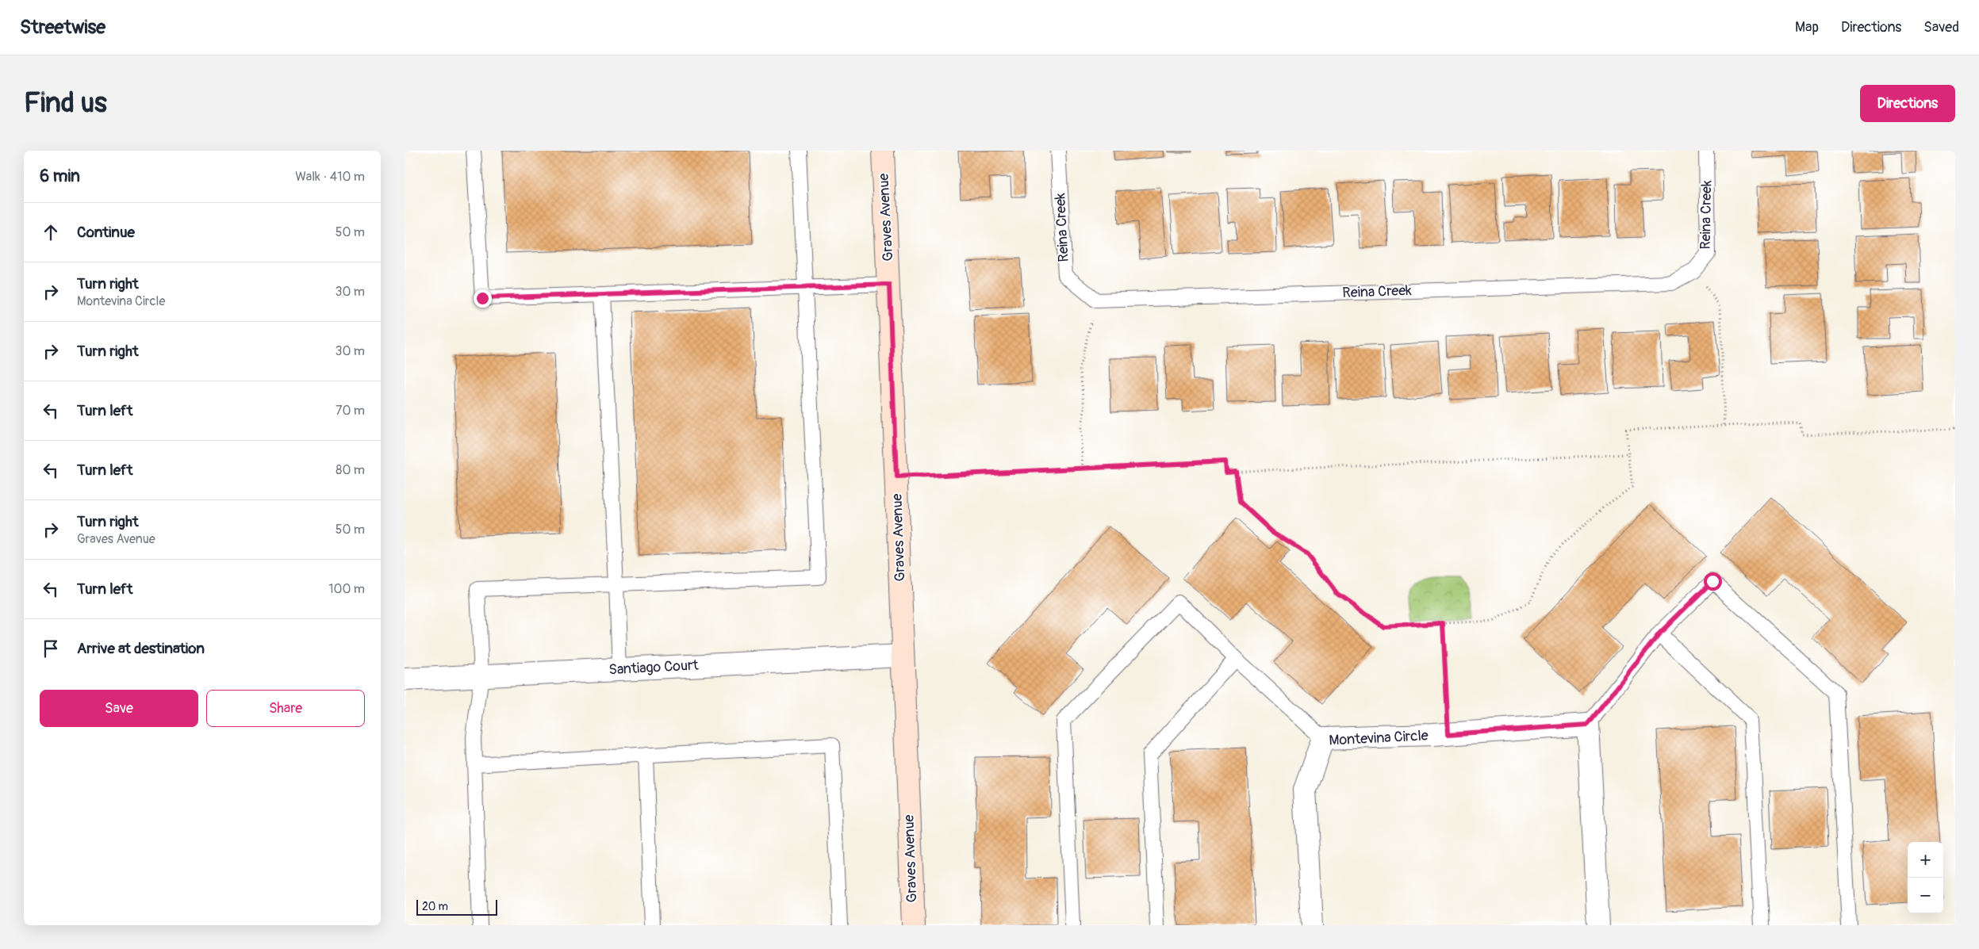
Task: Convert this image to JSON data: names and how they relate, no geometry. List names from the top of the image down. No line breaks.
{"streets":{"street":["Graves Avenue","Santiago Court","Montevina Circle"],"lane":["Reina Creek"]},"crossings":[["Graves Avenue","Santiago Court"]],"scale_bar":"20 m","page":{"header":"Streetwise","nav":["Map","Directions","Saved"],"buttons":["Directions",["Save","Share"]],"title":"Find us","heading":["6 min","Walk · 410 m"],"list":[["Continue","50 m"],["Turn right","Montevina Circle","30 m"],["Turn right","30 m"],["Turn left","70 m"],["Turn left","80 m"],["Turn right","Graves Avenue","50 m"],["Turn left","100 m"],"Arrive at destination"],"map_buttons":["+","−"],"scale":"20 m"}}
